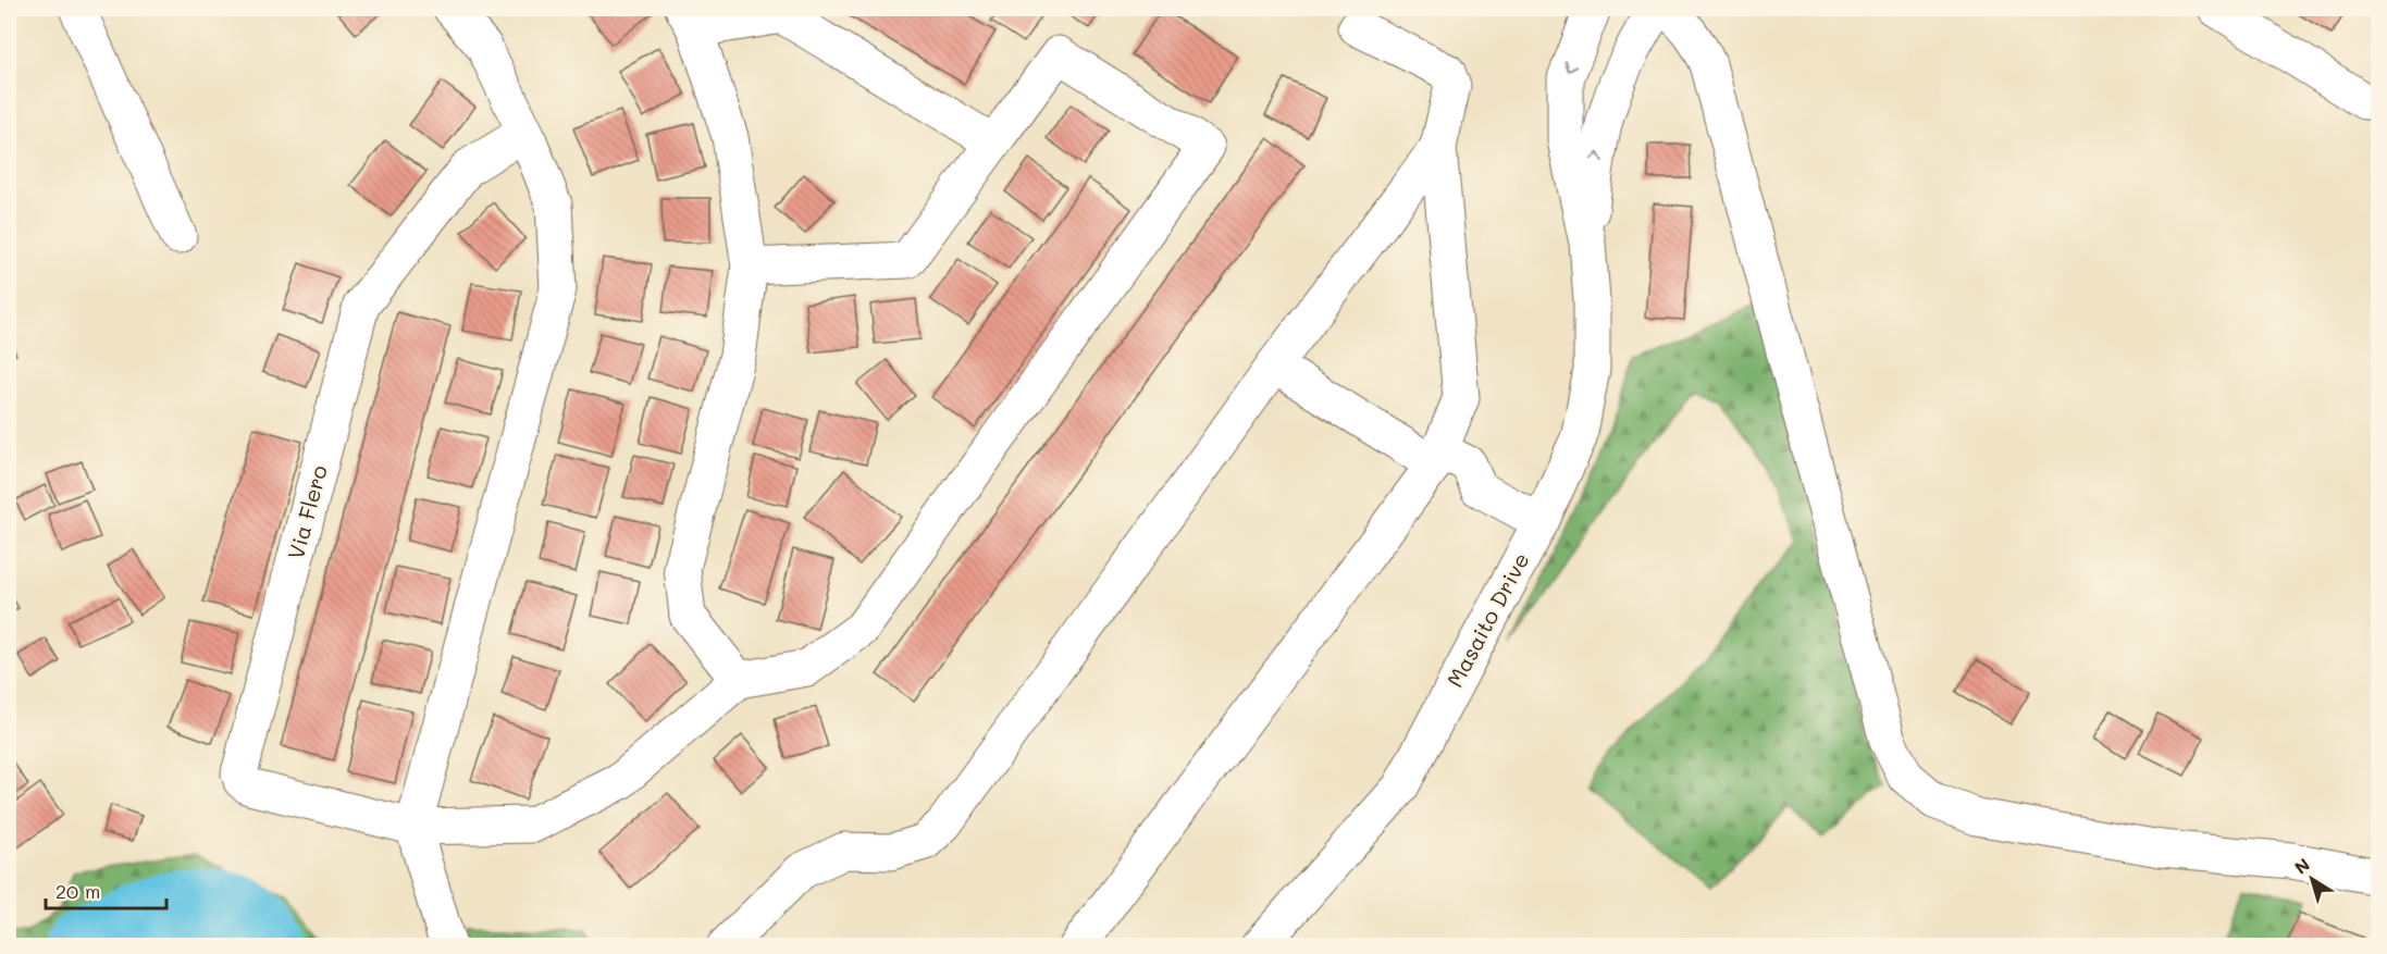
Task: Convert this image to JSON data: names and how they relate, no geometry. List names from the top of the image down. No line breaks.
{"streets":{"street":["Via Flero","Masaito Drive"]},"scale_bar":"20 m","north":"top left"}
